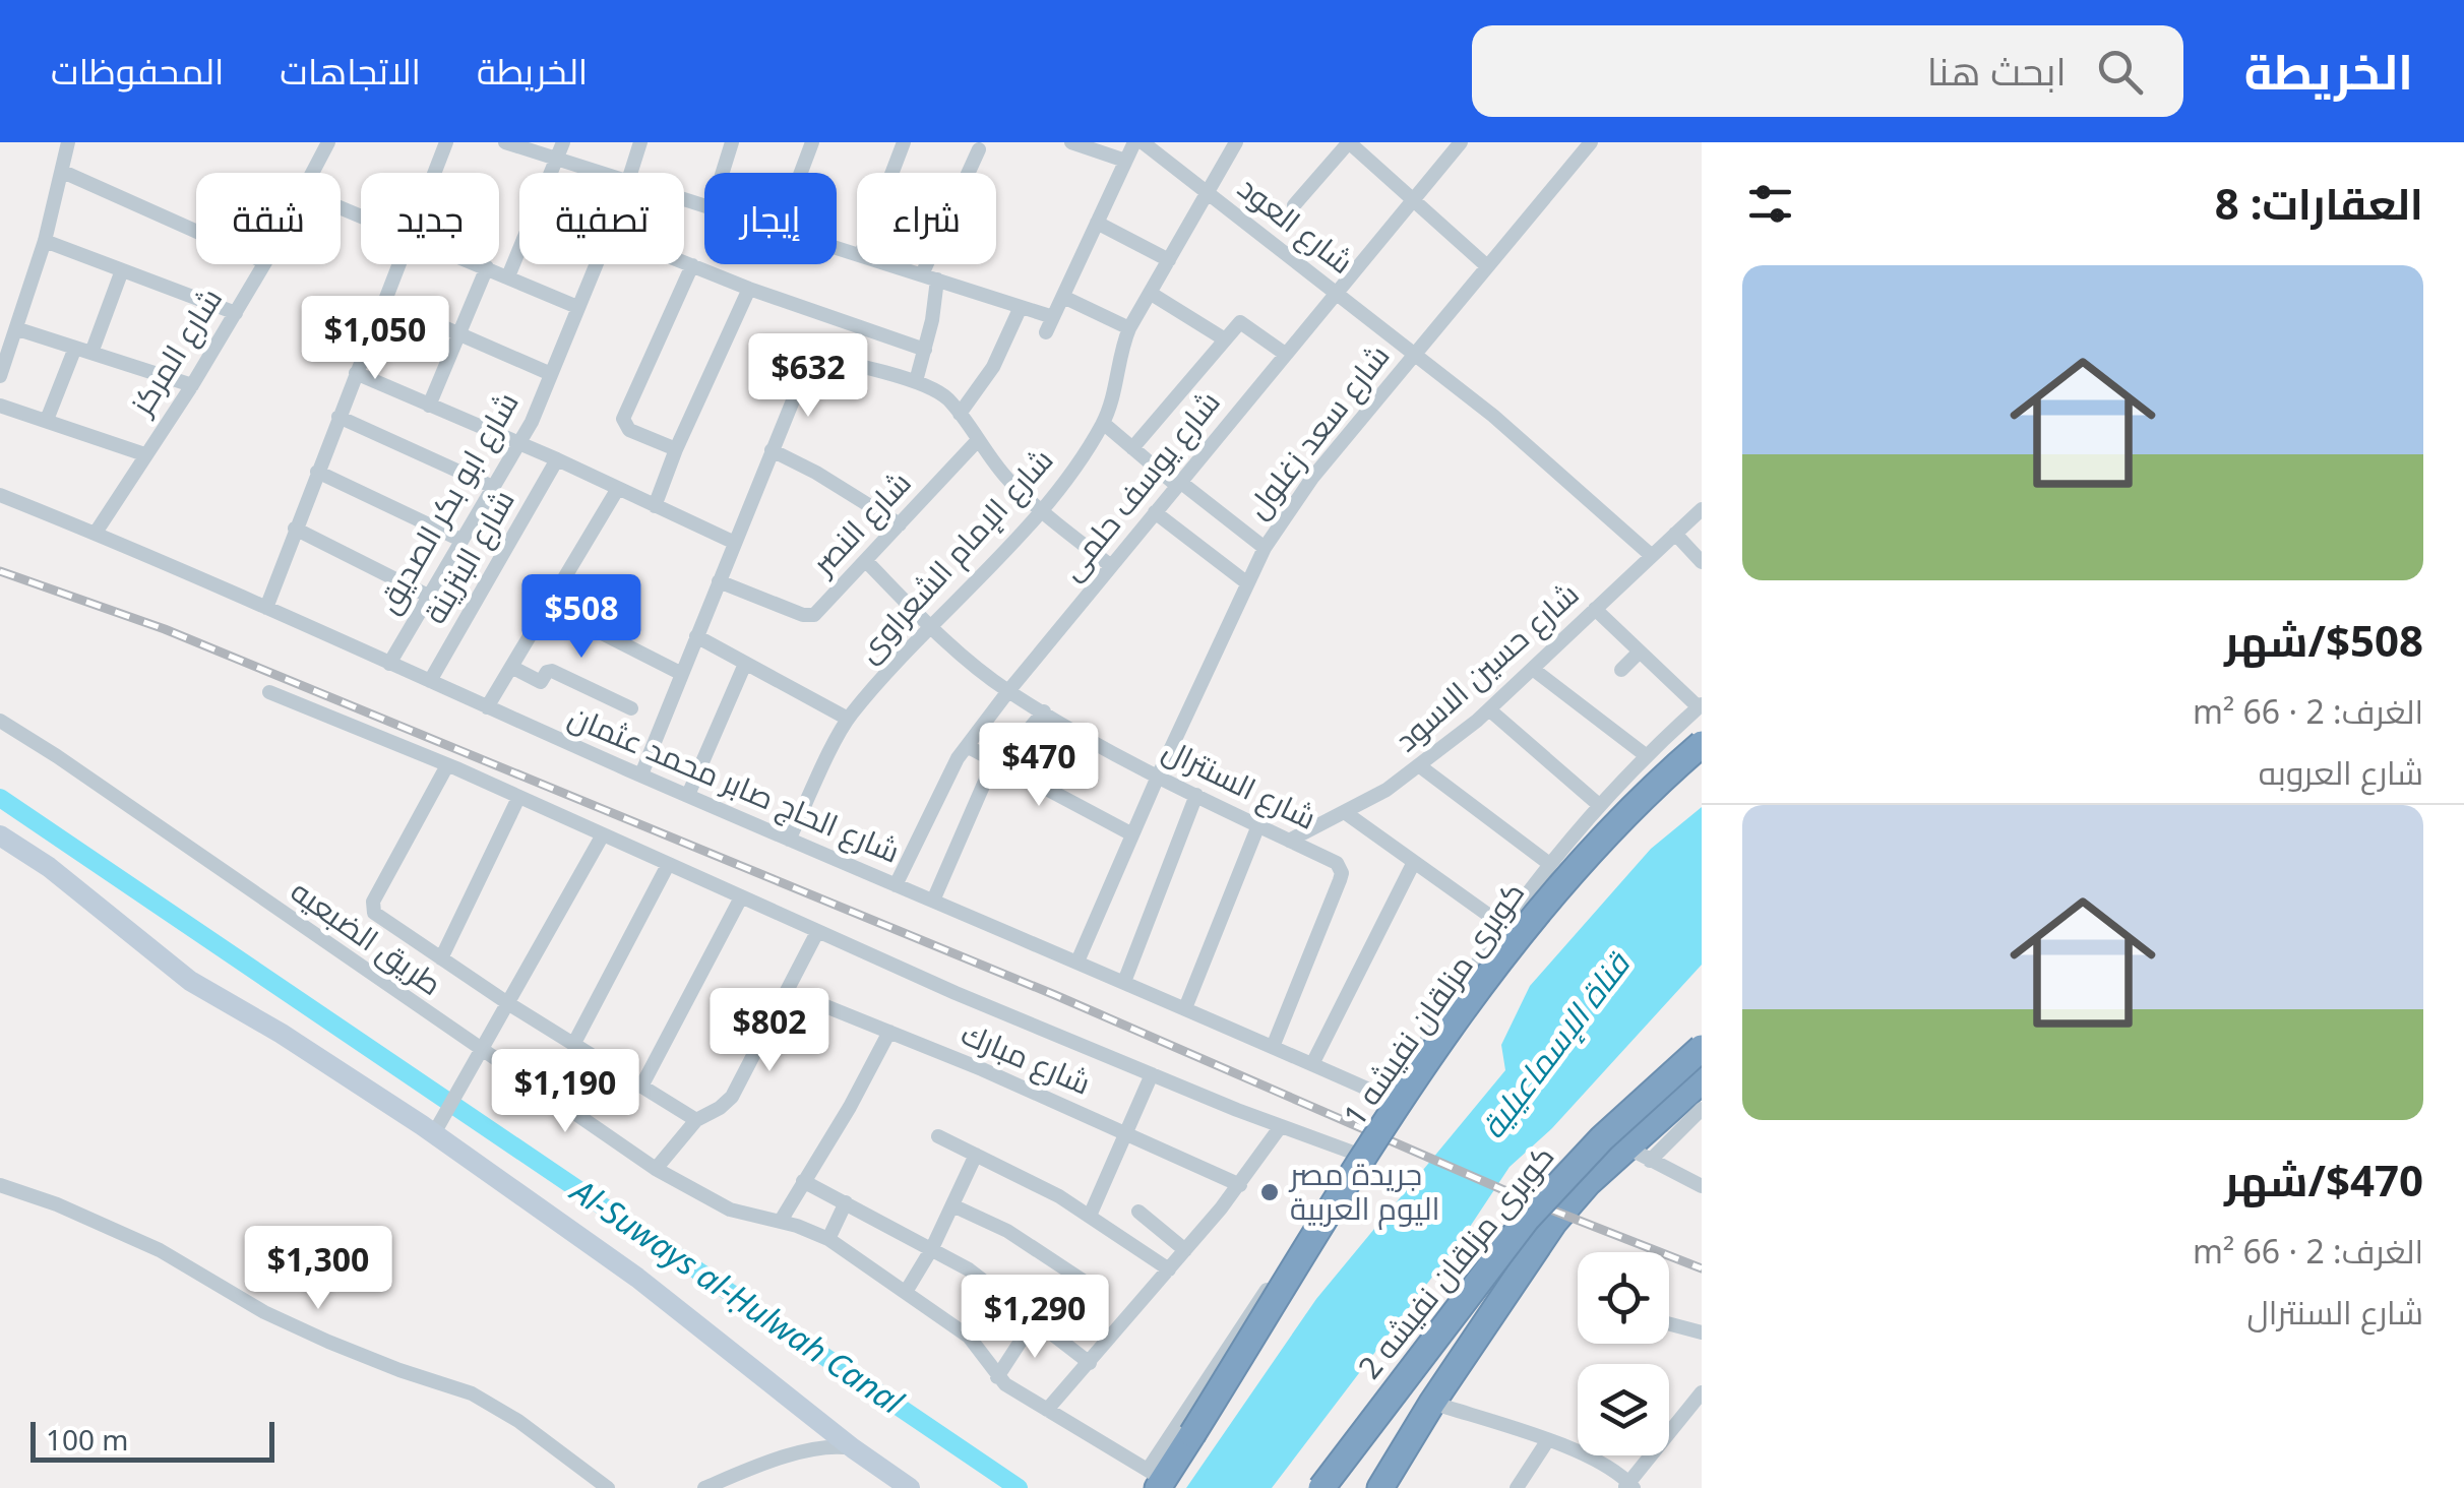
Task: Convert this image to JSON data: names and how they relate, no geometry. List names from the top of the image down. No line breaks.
{"streets":{"highway":["كوبرى مزلقان نفيشه 1","كوبرى مزلقان نفيشه 2"],"street":["شارع العود","شارع المركز","شارع سعد زغلول","شارع يوسف حلمى","شارع ابو بكر الصديق","شارع النصر","شارع الإمام الشعراوى","شارع البنزينة","شارع حسين الاسود","شارع الحاج صابر محمد عثمان","شارع السنترال","طريق الضبعيه","شارع مبارك"]},"crossings":[["شارع العود","شارع سعد زغلول"],["شارع العود","شارع يوسف حلمى"],["شارع العود","شارع الإمام الشعراوى"],["شارع العود","شارع حسين الاسود"],["شارع المركز","شارع الحاج صابر محمد عثمان"],["شارع سعد زغلول","شارع الحاج صابر محمد عثمان"],["شارع سعد زغلول","شارع السنترال"],["شارع يوسف حلمى","شارع الحاج صابر محمد عثمان"],["شارع يوسف حلمى","شارع السنترال"],["شارع ابو بكر الصديق","شارع الحاج صابر محمد عثمان"],["شارع النصر","شارع السنترال"],["شارع الإمام الشعراوى","شارع الحاج صابر محمد عثمان"],["شارع الإمام الشعراوى","شارع السنترال"],["شارع البنزينة","شارع الحاج صابر محمد عثمان"],["شارع حسين الاسود","شارع السنترال"],["شارع الحاج صابر محمد عثمان","شارع السنترال"],["طريق الضبعيه","كوبرى مزلقان نفيشه 1"]],"water":["قناة الإسماعيلية","Al-Suways al-Ḥulwah Canal"],"places":["جريدة مصر اليوم العربية"],"scale_bar":"100 m","page":{"header":"الخريطة","search":"ابحث هنا","nav":["الخريطة","الاتجاهات","المحفوظات"],"heading":"العقارات: 8","chip":["شراء","إيجار","تصفية","جديد","شقة"],"list":[{"name":"$508/شهر","note":"الغرف: 2 · 66 m² · شارع العروبه"},{"name":"$470/شهر","note":"الغرف: 2 · 66 m² · شارع السنترال"}],"price":["$1,050","$632","$508","$470","$802","$1,190","$1,300","$1,290"],"scale":"100 m"}}
